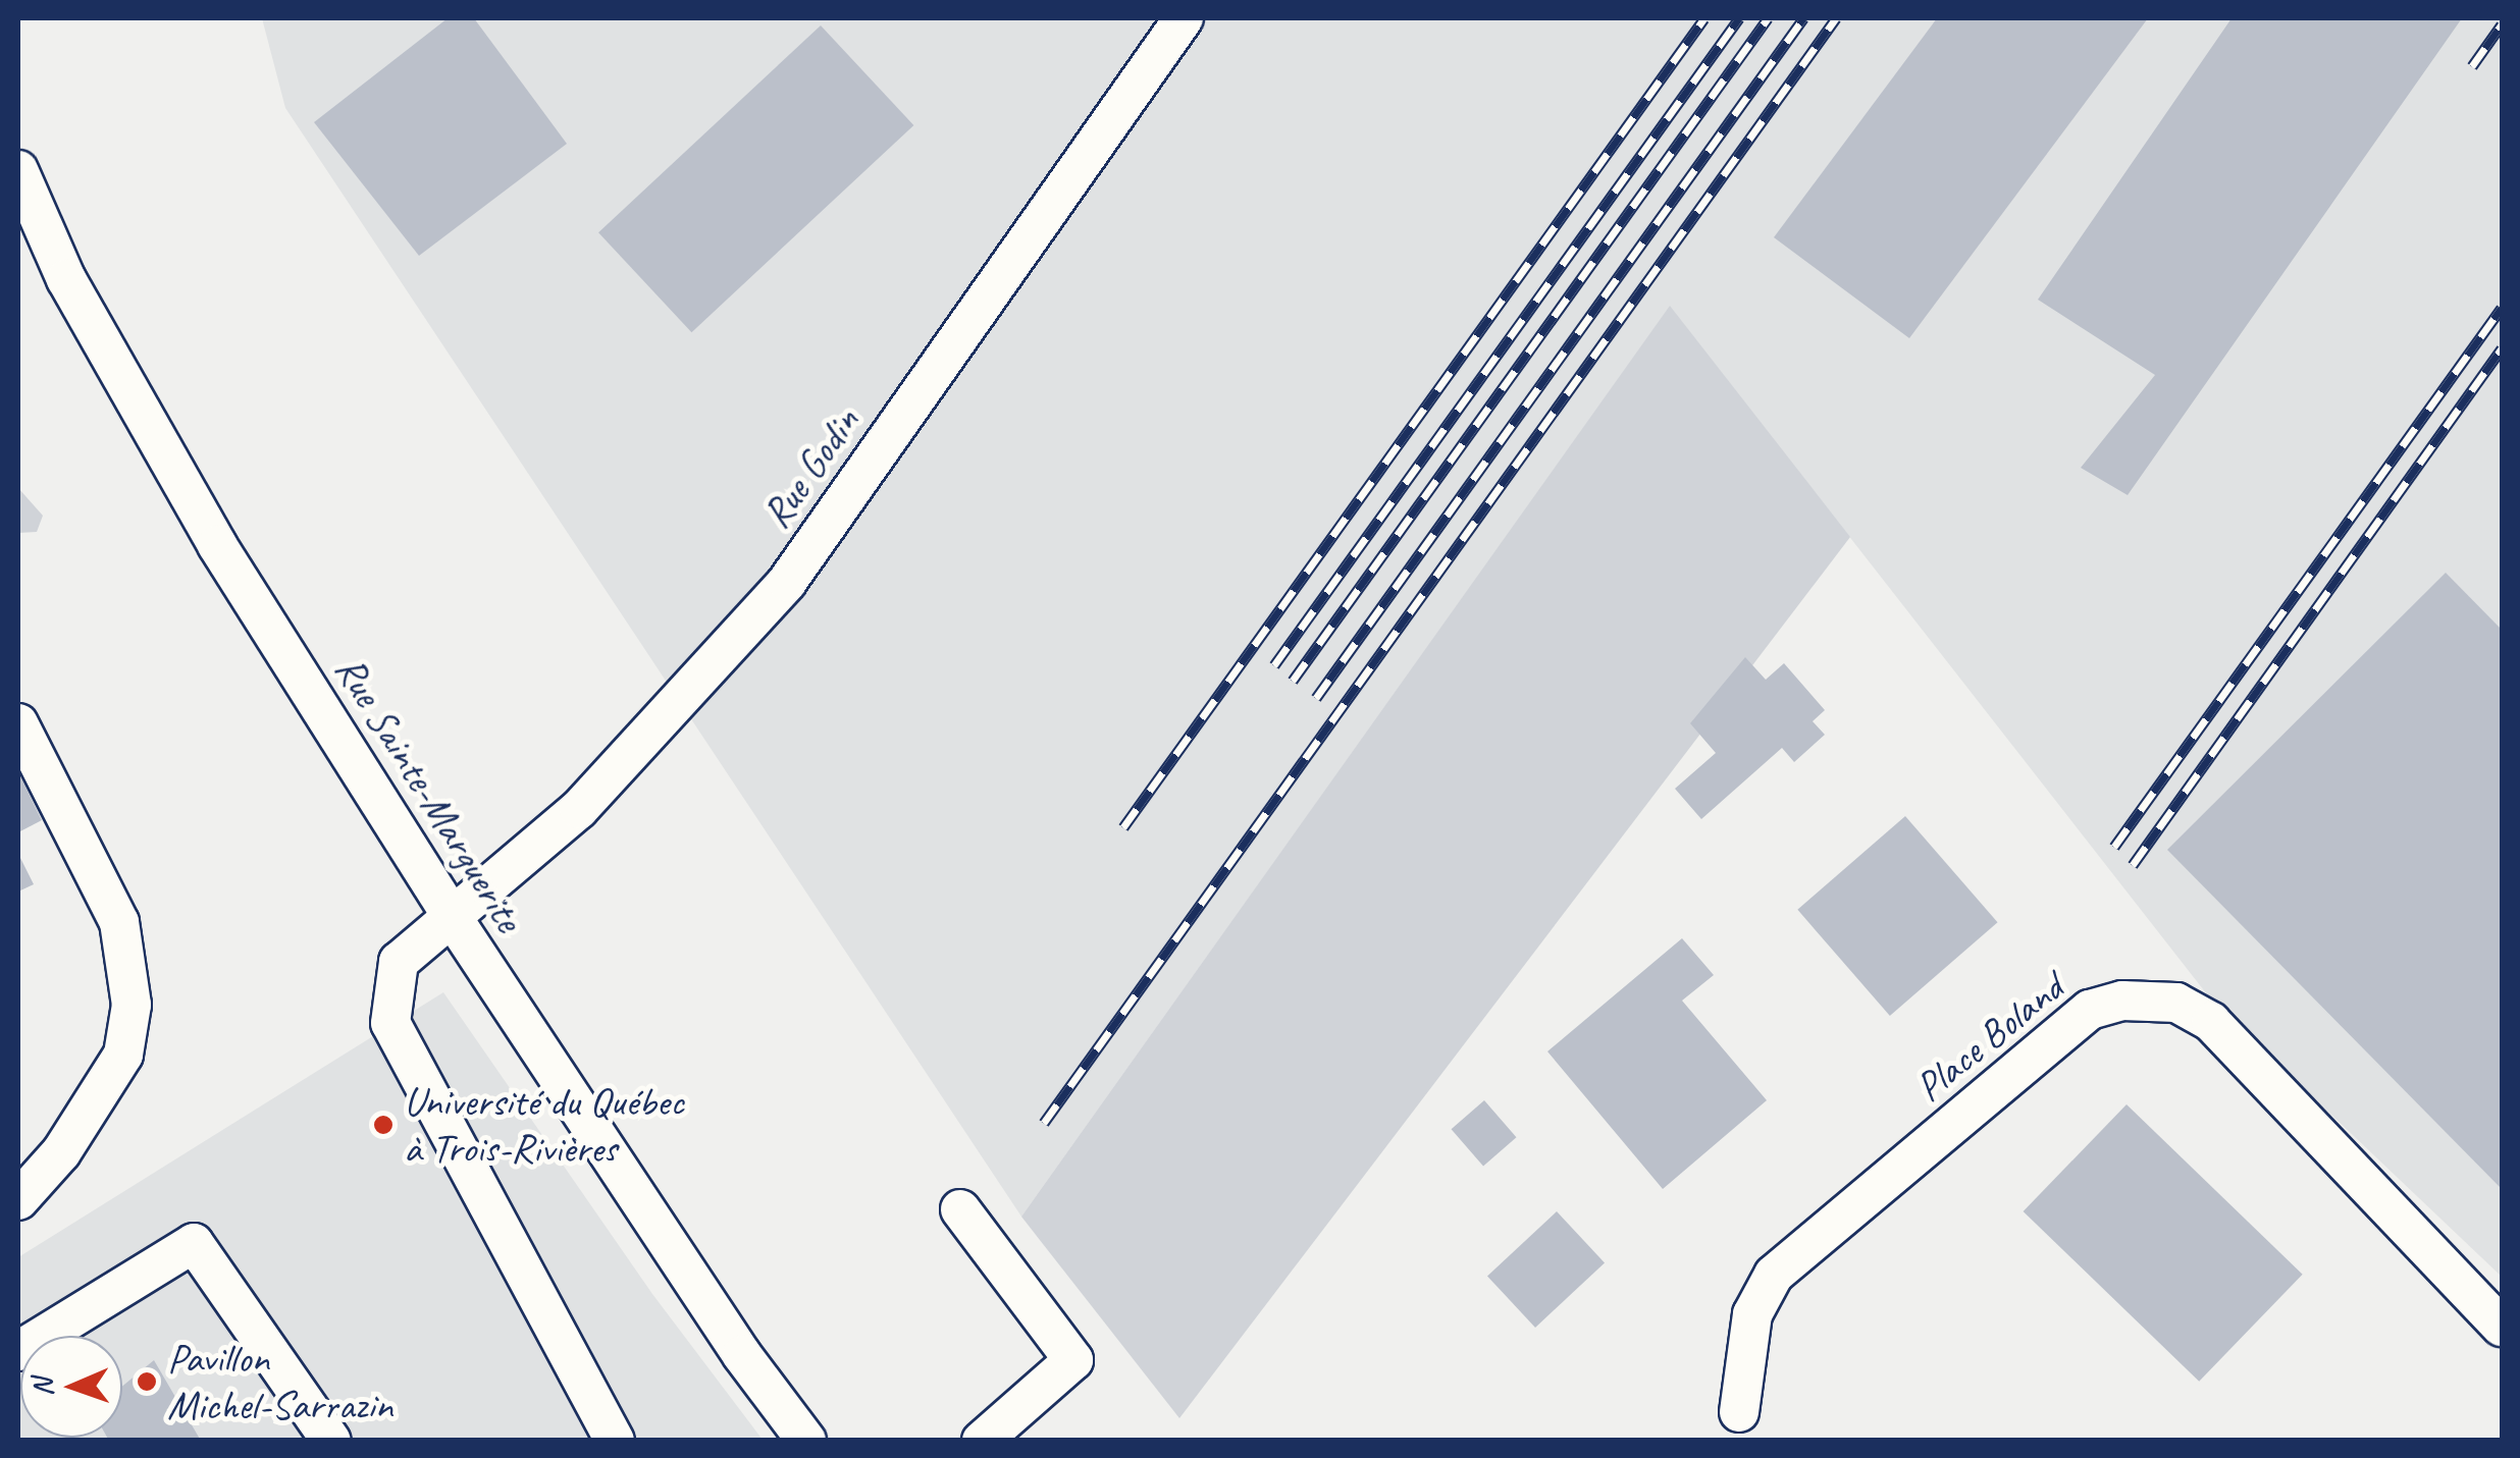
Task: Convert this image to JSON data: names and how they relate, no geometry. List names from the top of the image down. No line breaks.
{"streets":{"street":["Rue Godin","Rue Sainte-Marguerite","Place Boland"]},"crossings":[["Rue Godin","Rue Sainte-Marguerite"]],"places":["Université du Québec à Trois-Rivières","Pavillon Michel-Sarrazin"],"north":"left"}
